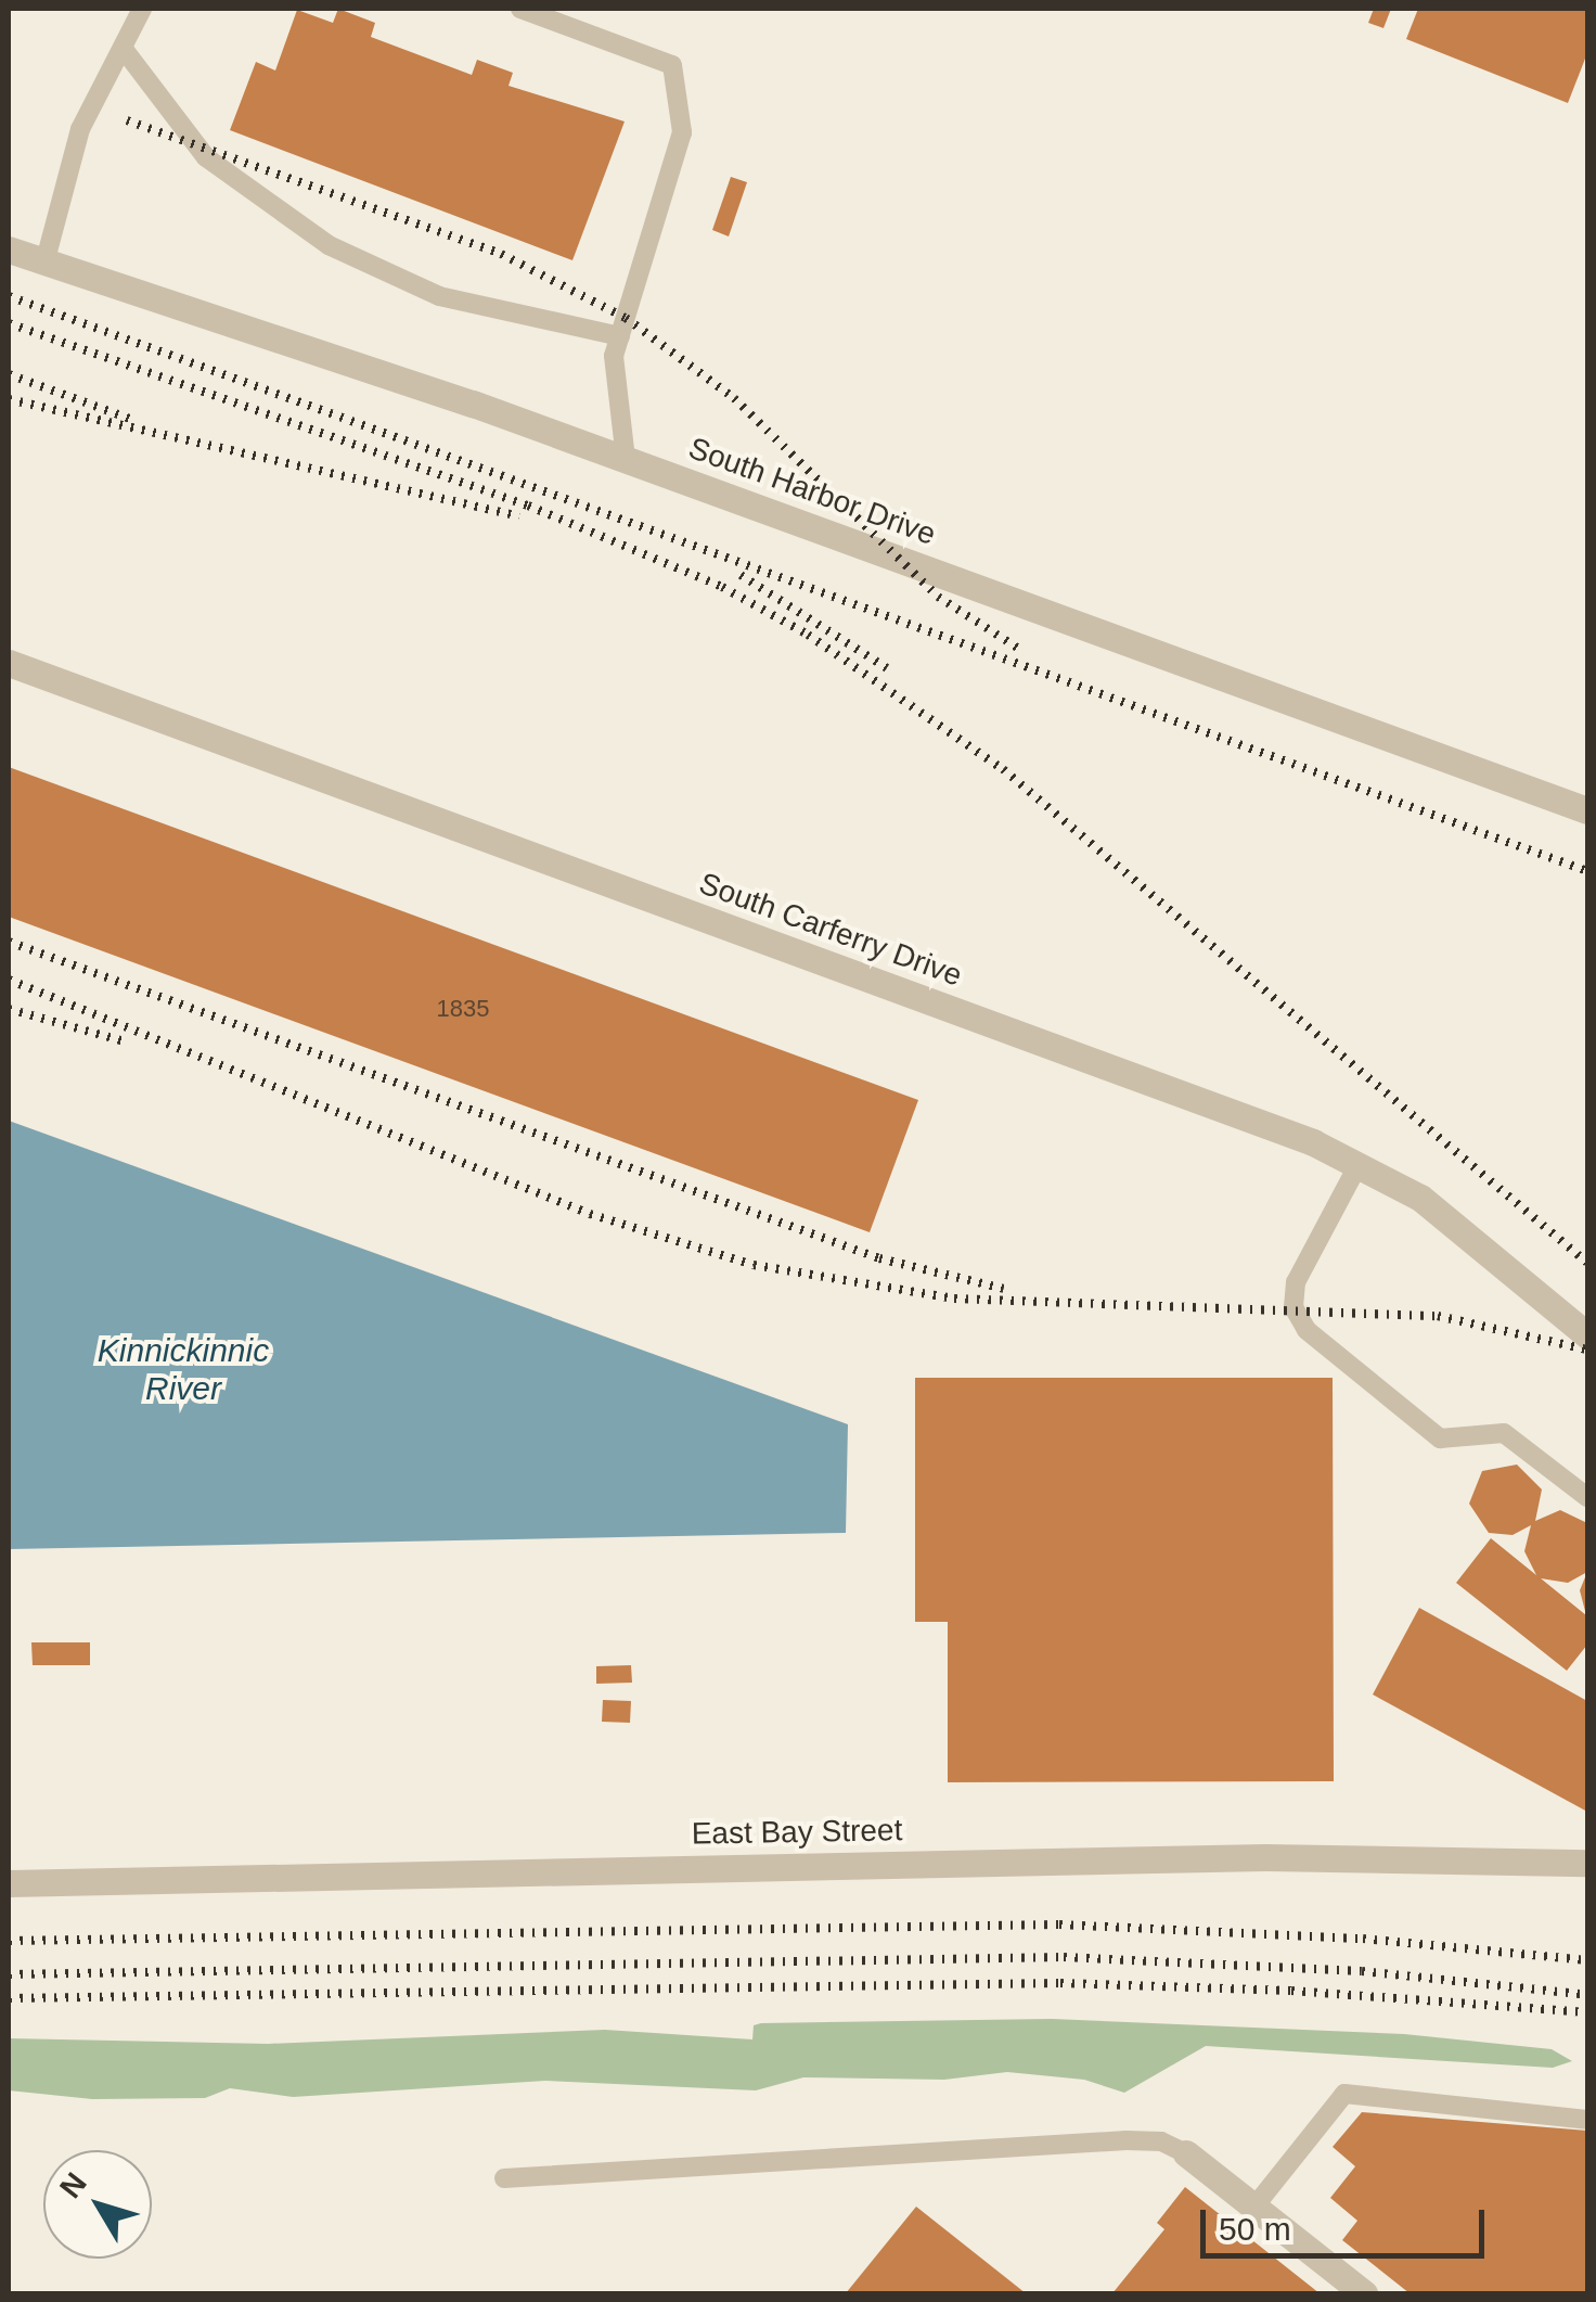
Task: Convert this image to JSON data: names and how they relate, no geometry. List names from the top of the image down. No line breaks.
{"streets":{"street":["South Harbor Drive","South Carferry Drive","East Bay Street"]},"water":["Kinnickinnic River"],"house_numbers":["1835"],"scale_bar":"50 m","north":"top left"}
